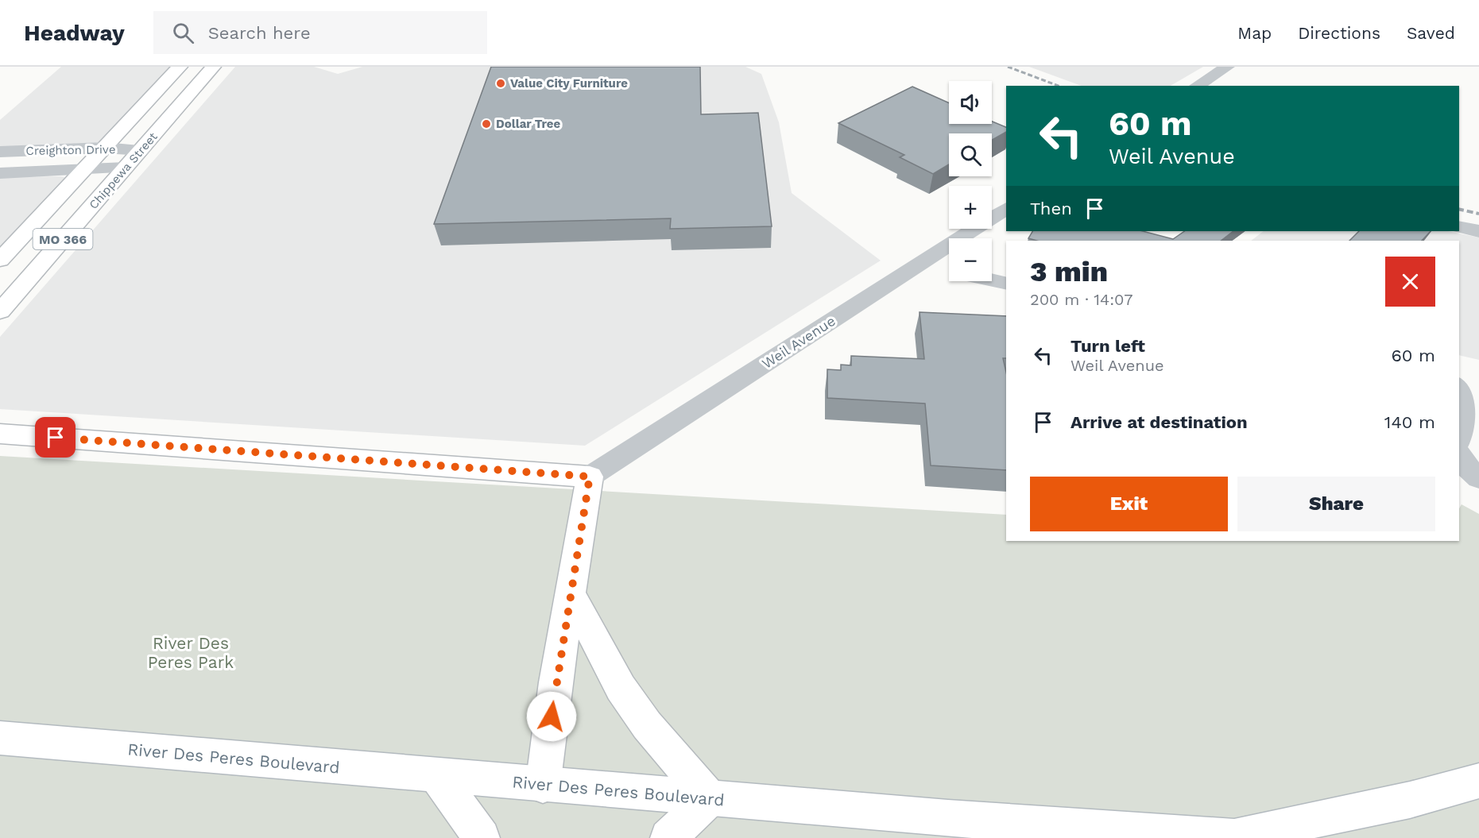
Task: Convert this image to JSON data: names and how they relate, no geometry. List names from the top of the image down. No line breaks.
{"streets":{"main road":["Chippewa Street","MO 366","River Des Peres Boulevard"],"street":["Creighton Drive","Weil Avenue"]},"crossings":[["Creighton Drive","Chippewa Street"]],"parks":["River Des Peres Park"],"places":["Value City Furniture","Dollar Tree"],"page":{"header":"Headway","search":"Search here","nav":["Map","Directions","Saved"],"map_buttons":["+","−"],"turn":["60 m","Weil Avenue"],"then":"Then","heading":["3 min","200 m · 14:07"],"list":[{"name":"Turn left","note":"Weil Avenue","value":"60 m"},{"name":"Arrive at destination","value":"140 m"}],"buttons":["Exit","Share"]}}
